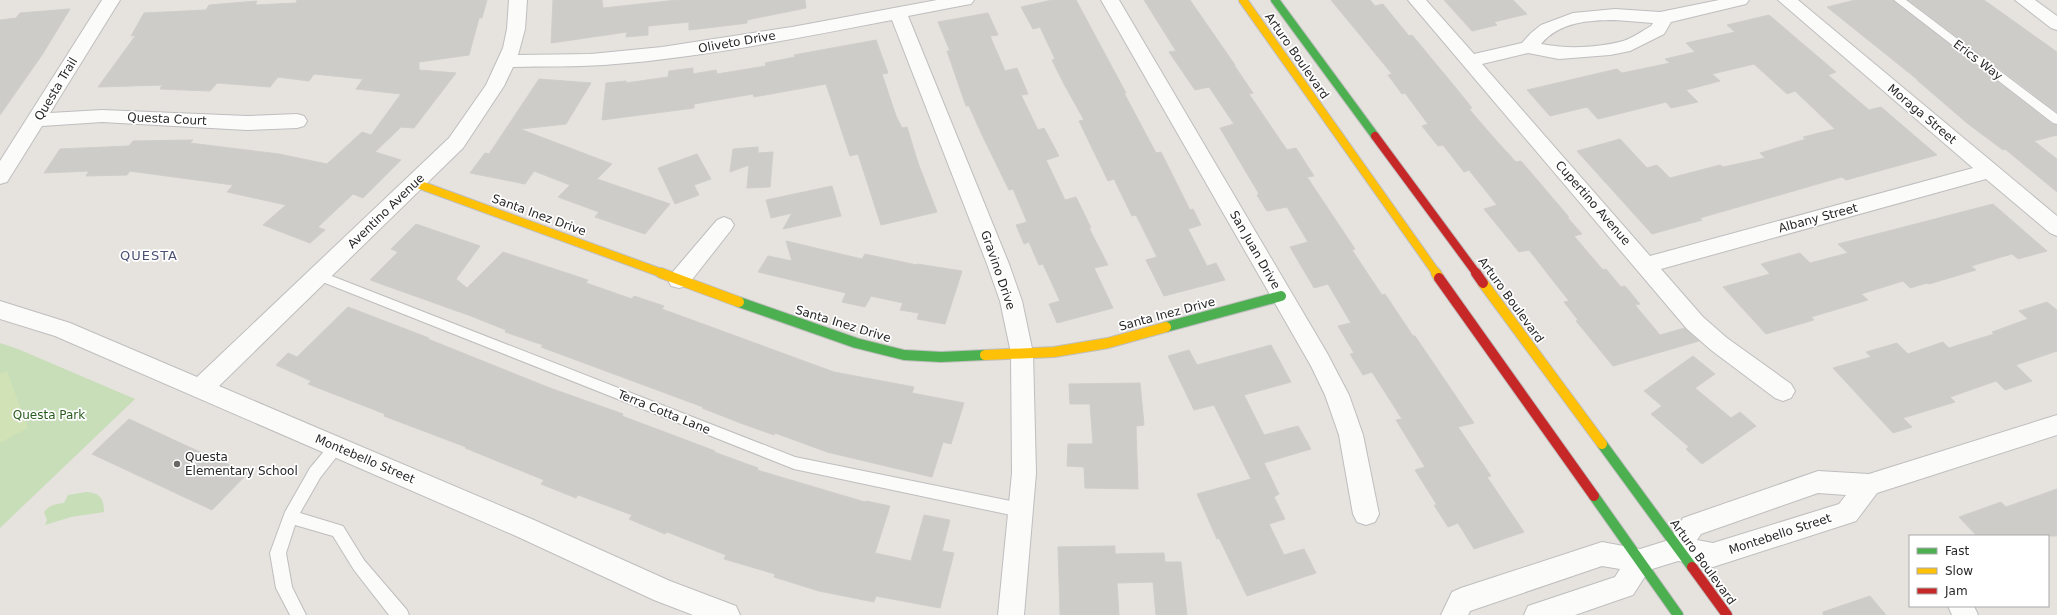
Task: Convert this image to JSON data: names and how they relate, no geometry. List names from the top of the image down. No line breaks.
{"streets":{"street":["Oliveto Drive","Arturo Boulevard","Questa Trail","Moraga Street","Questa Court","Cupertino Avenue","Aventino Avenue","Santa Inez Drive","Albany Street","San Juan Drive","Gravino Drive","Montebello Street"],"lane":["Erics Way","Terra Cotta Lane"]},"crossings":[["Oliveto Drive","Aventino Avenue"],["Oliveto Drive","Gravino Drive"],["Arturo Boulevard","Montebello Street"],["Questa Trail","Questa Court"],["Moraga Street","Albany Street"],["Cupertino Avenue","Albany Street"],["Aventino Avenue","Santa Inez Drive"],["Aventino Avenue","Terra Cotta Lane"],["Aventino Avenue","Montebello Street"],["Santa Inez Drive","San Juan Drive"],["Santa Inez Drive","Gravino Drive"],["Gravino Drive","Terra Cotta Lane"]],"districts":["QUESTA"],"parks":["Questa Park"],"places":["Questa Elementary School"],"legend":["Fast","Slow","Jam"]}
